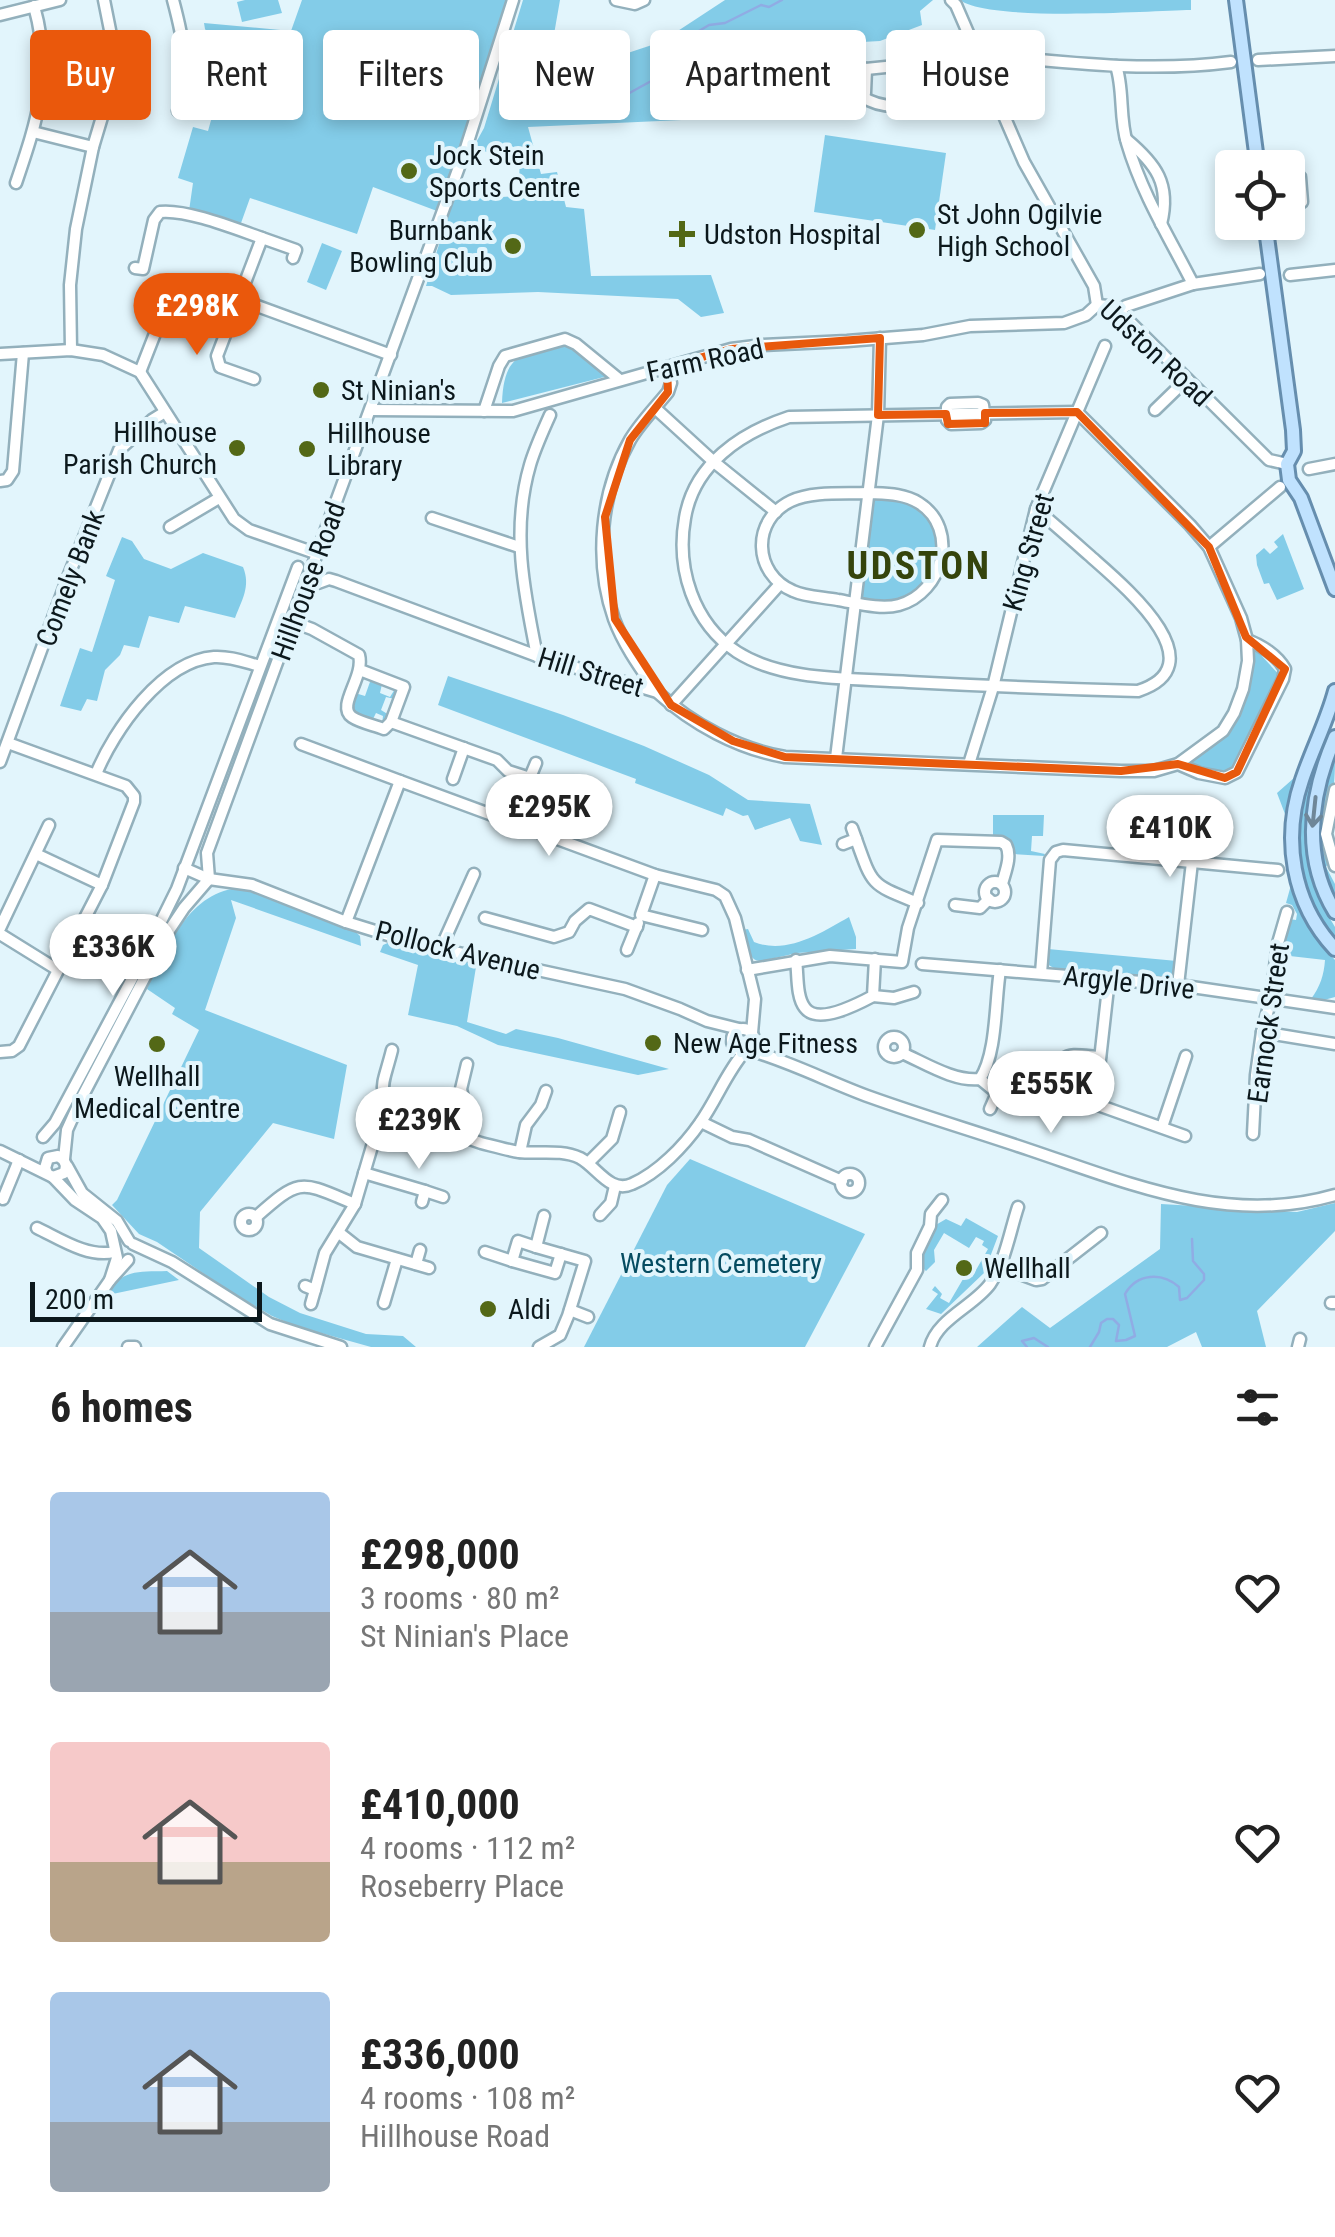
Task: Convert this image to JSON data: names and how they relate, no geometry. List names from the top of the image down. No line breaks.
{"streets":{"street":["Udston Road","Farm Road","King Street","Comely Bank","Hillhouse Road","Hill Street","Pollock Avenue","Argyle Drive","Earnock Street"]},"crossings":[["Udston Road","Farm Road"],["Farm Road","Hillhouse Road"],["King Street","Hill Street"],["Hillhouse Road","Hill Street"],["Hillhouse Road","Pollock Avenue"],["Argyle Drive","Earnock Street"]],"districts":["UDSTON"],"parks":["Western Cemetery"],"places":{"other":["Jock Stein Sports Centre","St John Ogilvie High School","Burnbank Bowling Club","St Ninian's","Hillhouse Parish Church","Hillhouse Library","New Age Fitness","Wellhall Medical Centre","Wellhall","Aldi"],"health":["Udston Hospital"]},"scale_bar":"200 m","page":{"chip":["Buy","Rent","Filters","New","Apartment","House"],"price":["£298K","£295K","£410K","£336K","£555K","£239K"],"scale":"200 m","heading":"6 homes","list":[{"name":"£298,000","note":"3 rooms · 80 m² · St Ninian's Place"},{"name":"£410,000","note":"4 rooms · 112 m² · Roseberry Place"},{"name":"£336,000","note":"4 rooms · 108 m² · Hillhouse Road"}]}}
